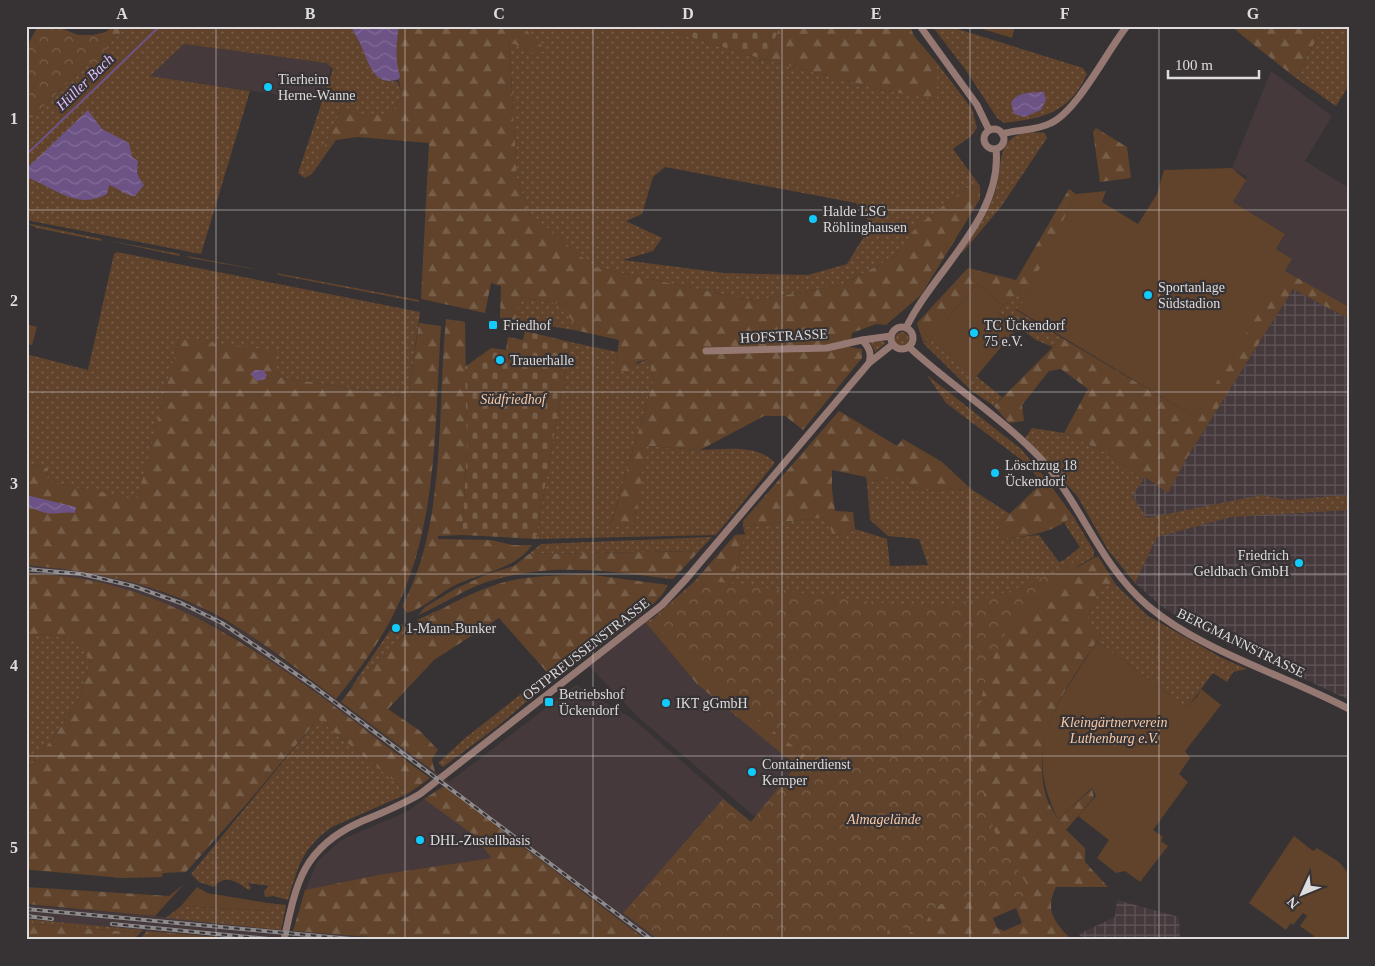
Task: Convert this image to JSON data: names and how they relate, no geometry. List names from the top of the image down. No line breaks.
{"streets":{"street":["HOFSTRASSE","BERGMANNSTRASSE","OSTPREUSSENSTRASSE"]},"crossings":[["HOFSTRASSE","BERGMANNSTRASSE"],["HOFSTRASSE","OSTPREUSSENSTRASSE"],["BERGMANNSTRASSE","OSTPREUSSENSTRASSE"]],"water":["Hüller Bach"],"parks":["Südfriedhof","Kleingärtnerverein Luthenburg e.V.","Almagelände"],"places":{"other":["Tierheim Herne-Wanne","Halde LSG Röhlinghausen","Sportanlage Südstadion","TC Ückendorf 75 e.V.","Trauerhalle","Löschzug 18 Ückendorf","Friedrich Geldbach GmbH","1-Mann-Bunker","IKT gGmbH","Containerdienst Kemper","DHL-Zustellbasis"],"transit":["Friedhof","Betriebshof Ückendorf"]},"scale_bar":"100 m","north":"bottom left","grid":{"columns":["A","B","C","D","E","F","G"],"rows":["1","2","3","4","5"]}}
